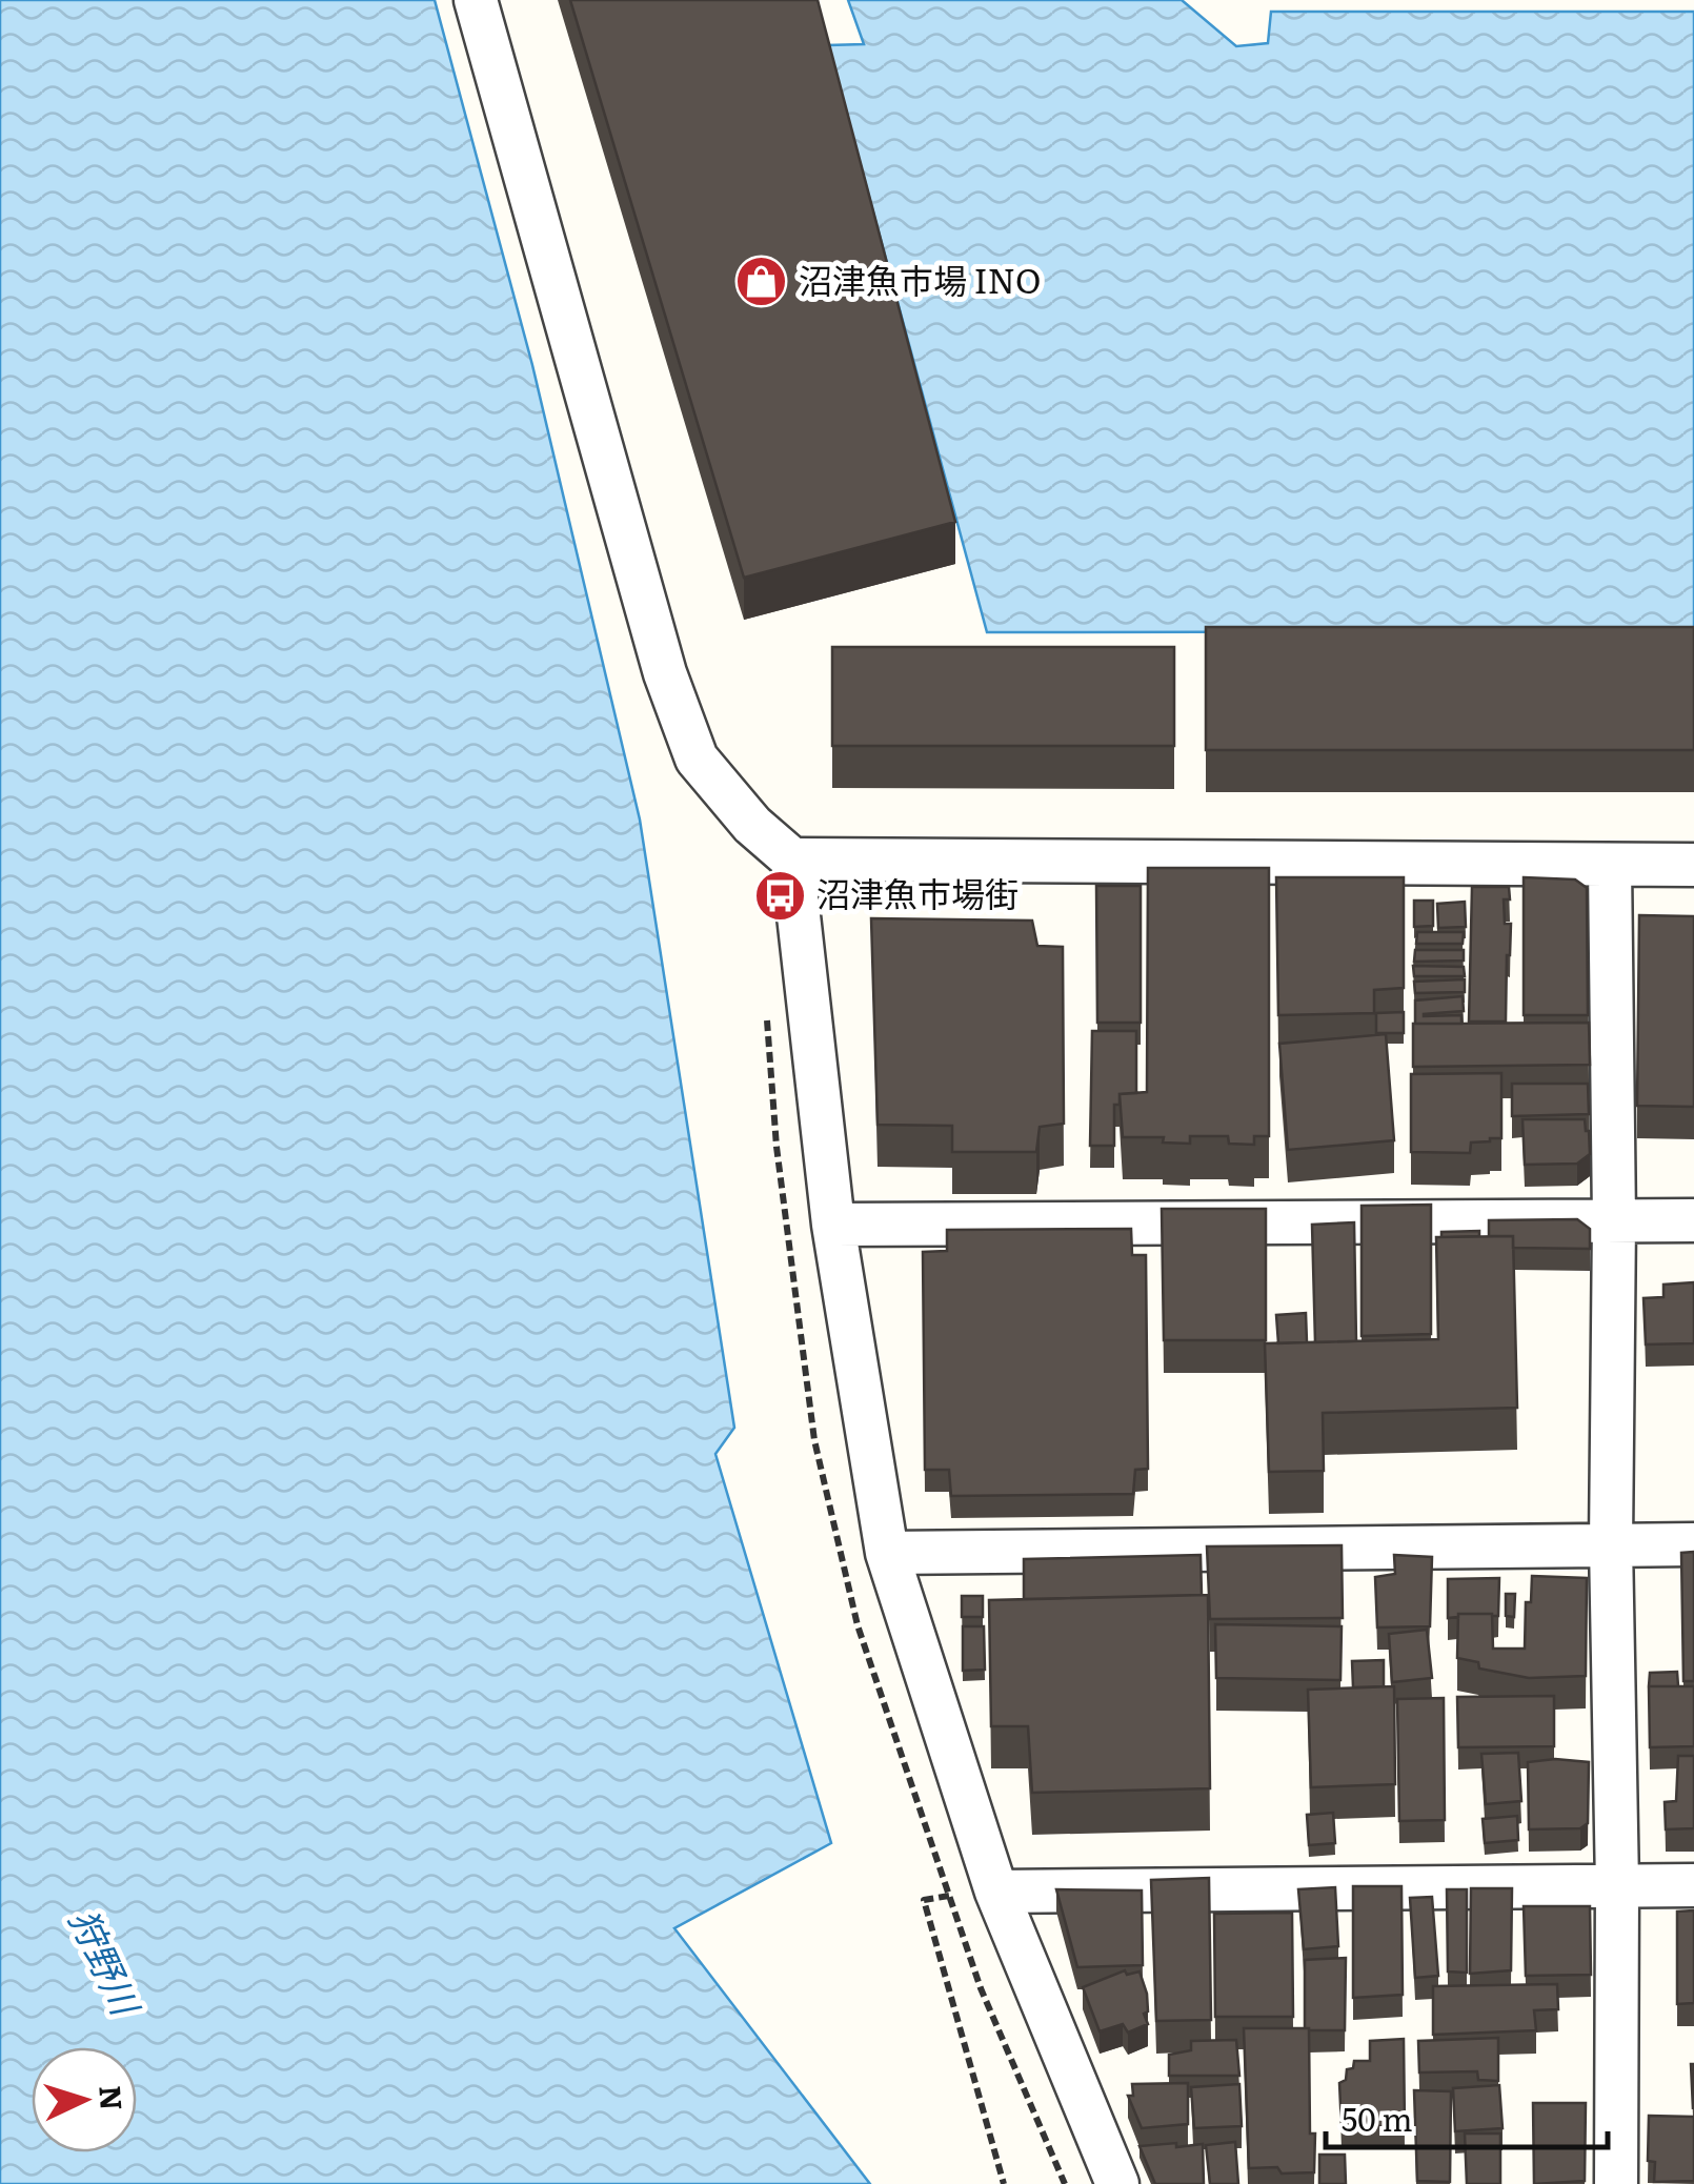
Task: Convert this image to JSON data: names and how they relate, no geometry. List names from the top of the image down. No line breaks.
{"water":["狩野川"],"places":{"shop":["沼津魚市場 INO"],"bus stop":["沼津魚市場街"]},"scale_bar":"50 m","north":"right"}
